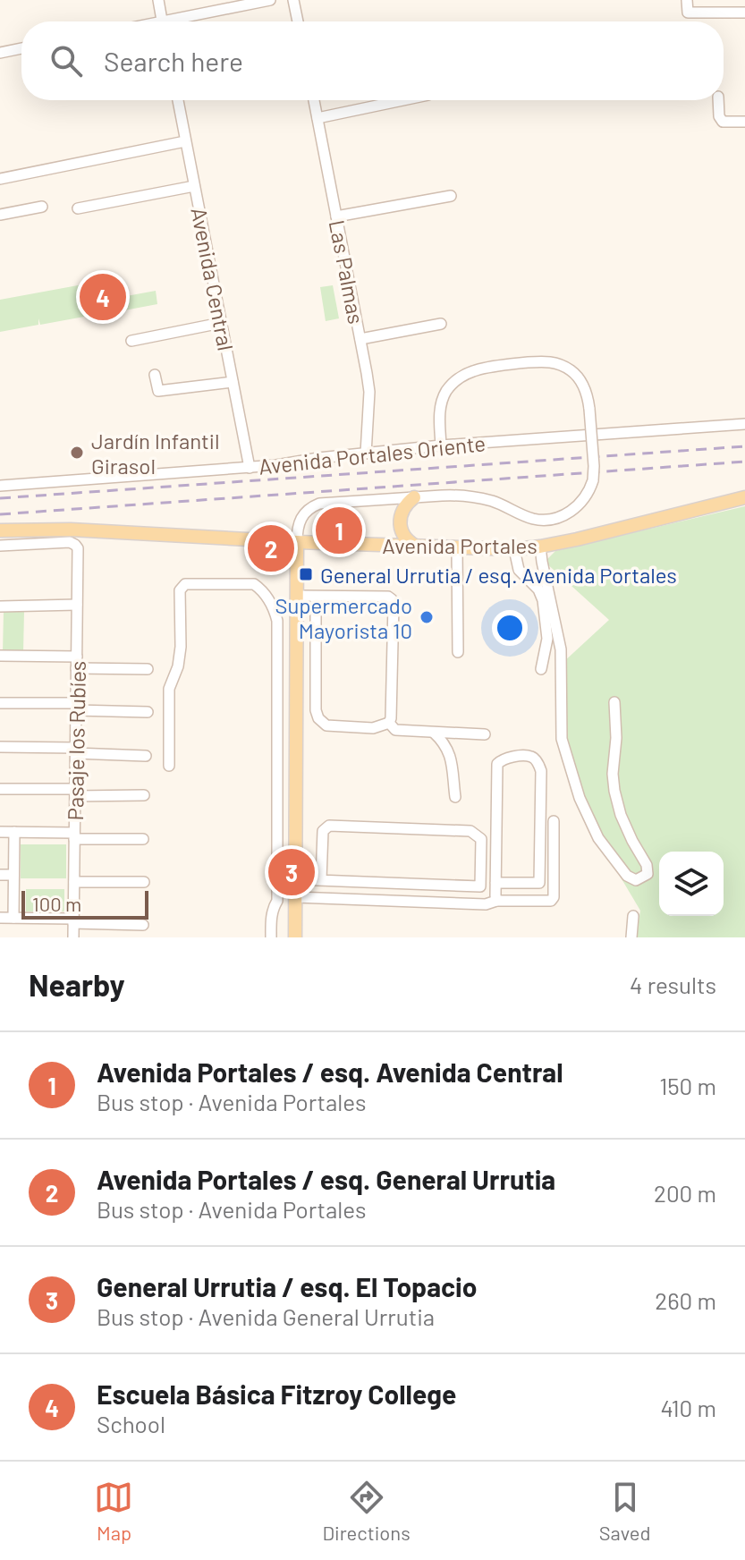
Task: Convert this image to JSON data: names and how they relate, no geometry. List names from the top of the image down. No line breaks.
{"streets":{"main road":["Avenida Portales"],"street":["Las Palmas","Avenida Central","Avenida Portales Oriente","Pasaje los Rubíes"]},"crossings":[["Las Palmas","Avenida Portales Oriente"],["Avenida Central","Avenida Portales Oriente"],["Avenida Portales Oriente","Avenida Portales"]],"places":{"other":["Jardín Infantil Girasol","Supermercado Mayorista 10"],"transit":["General Urrutia / esq. Avenida Portales"]},"scale_bar":"100 m","page":{"search":"Search here","pins":["4","1","2","3"],"scale":"100 m","heading":["Nearby","4 results"],"list":[{"mark":"1","name":"Avenida Portales / esq. Avenida Central","note":"Bus stop · Avenida Portales","value":"150 m"},{"mark":"2","name":"Avenida Portales / esq. General Urrutia","note":"Bus stop · Avenida Portales","value":"200 m"},{"mark":"3","name":"General Urrutia / esq. El Topacio","note":"Bus stop · Avenida General Urrutia","value":"260 m"},{"mark":"4","name":"Escuela Básica Fitzroy College","note":"School","value":"410 m"}],"nav":["Map","Directions","Saved"]}}
